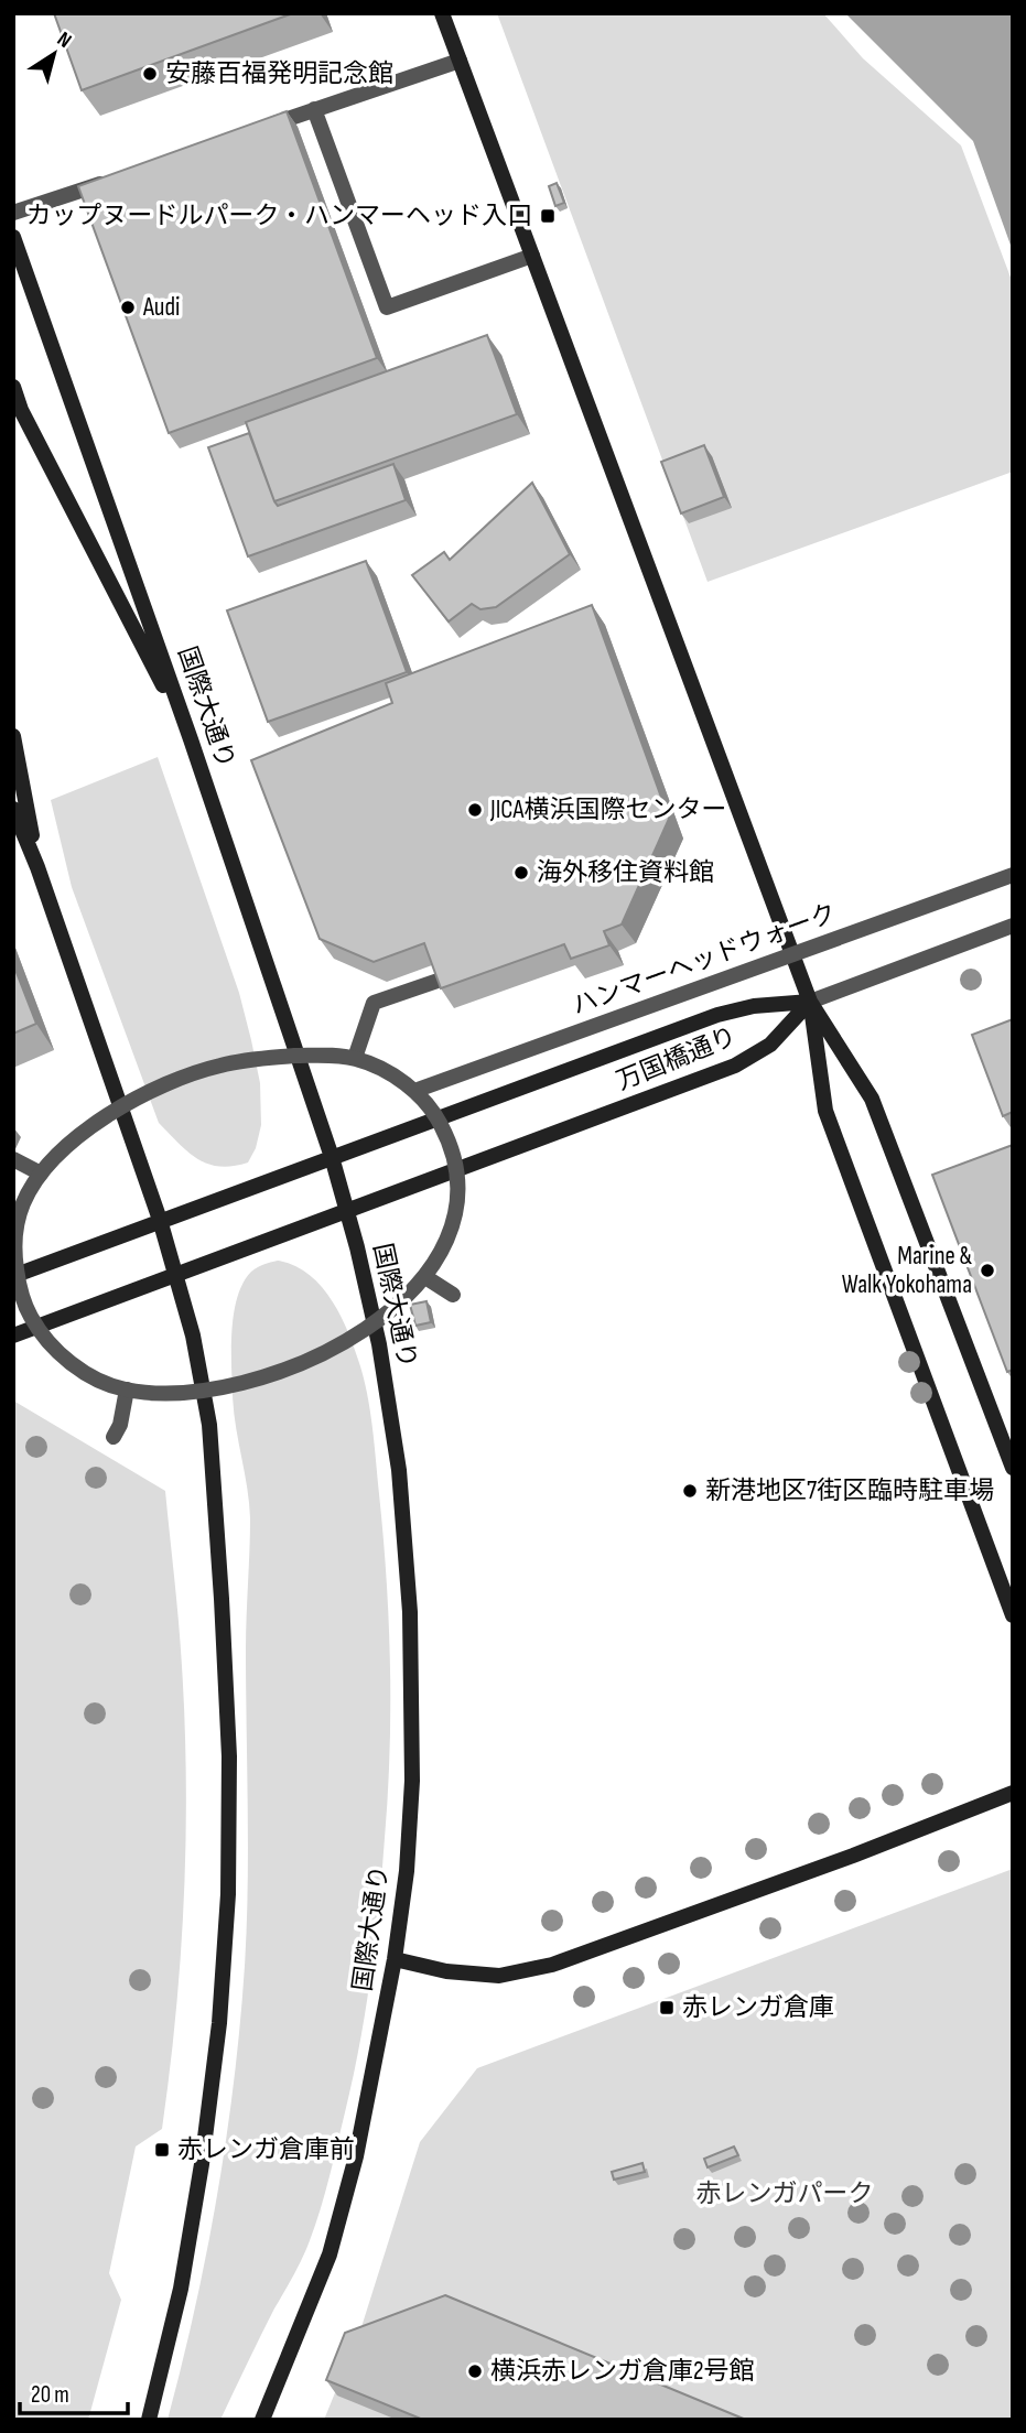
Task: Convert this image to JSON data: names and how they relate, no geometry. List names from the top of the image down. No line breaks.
{"streets":{"street":["国際大通り","ハンマーヘッドウォーク","万国橋通り"]},"crossings":[["国際大通り","万国橋通り"]],"parks":["赤レンガパーク"],"places":{"other":["安藤百福発明記念館","Audi","JICA横浜国際センター","海外移住資料館","Marine & Walk Yokohama","新港地区7街区臨時駐車場","横浜赤レンガ倉庫2号館"],"transit":["カップヌードルパーク・ハンマーヘッド入口","赤レンガ倉庫","赤レンガ倉庫前"]},"scale_bar":"20 m","north":"top right"}
